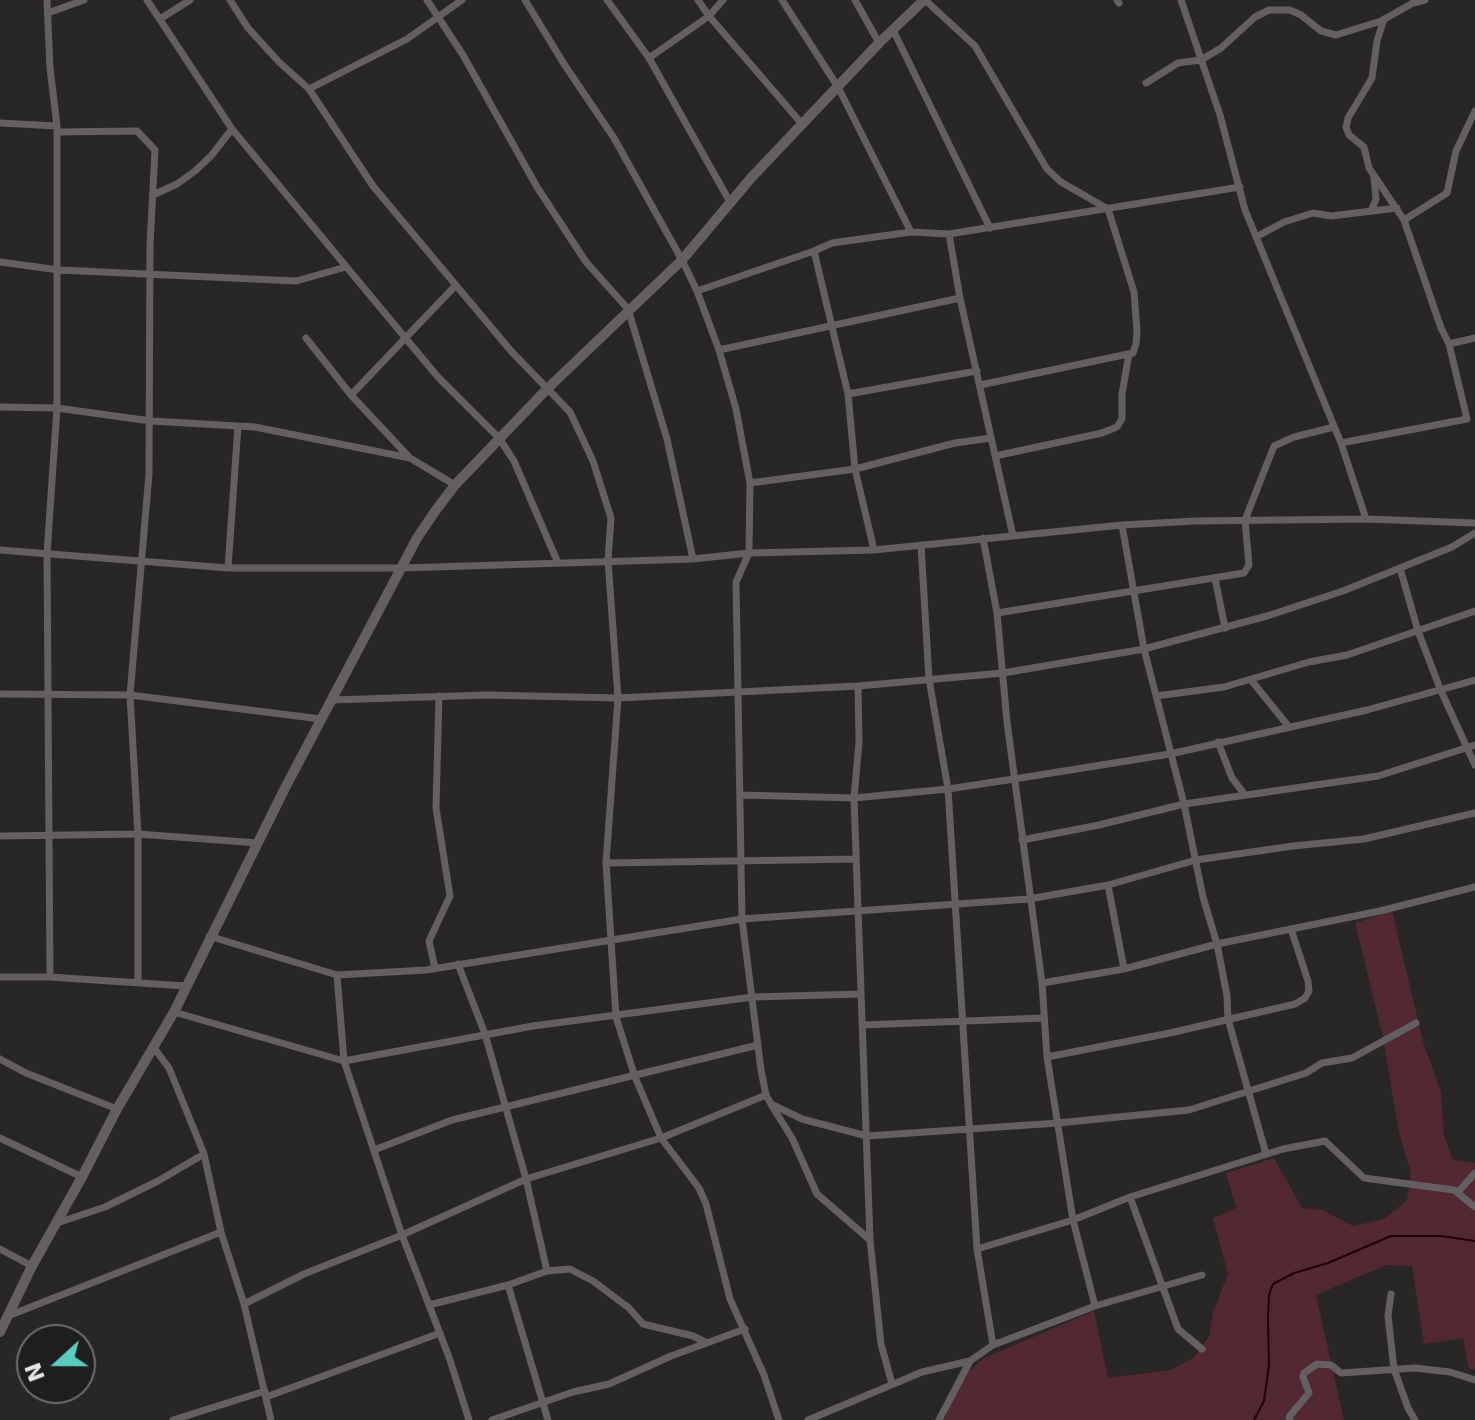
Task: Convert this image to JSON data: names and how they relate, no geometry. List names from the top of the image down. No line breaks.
{"north":"left"}
